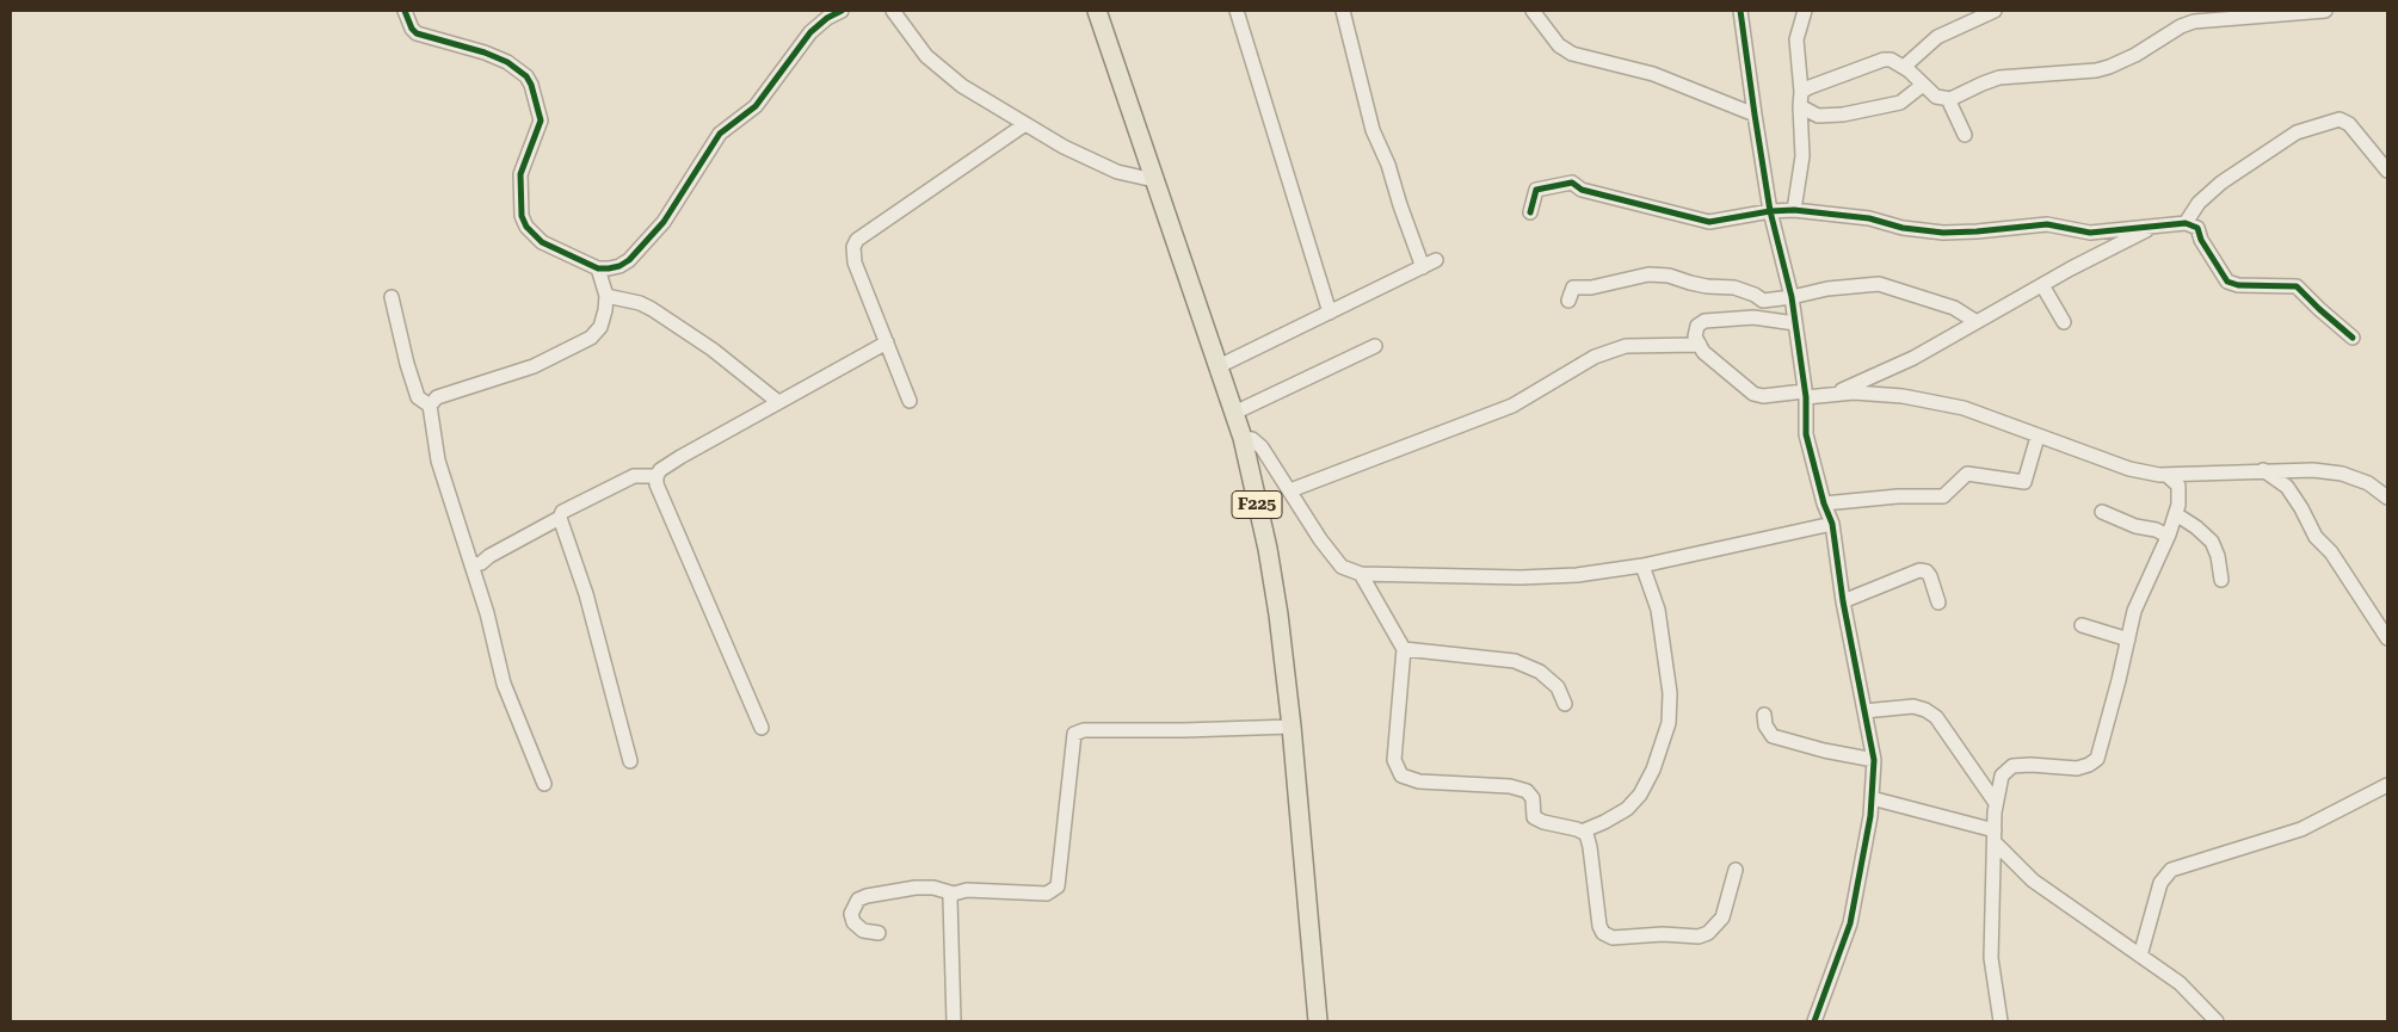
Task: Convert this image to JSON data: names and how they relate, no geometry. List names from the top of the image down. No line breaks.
{"streets":{"main road":["F225"]}}
